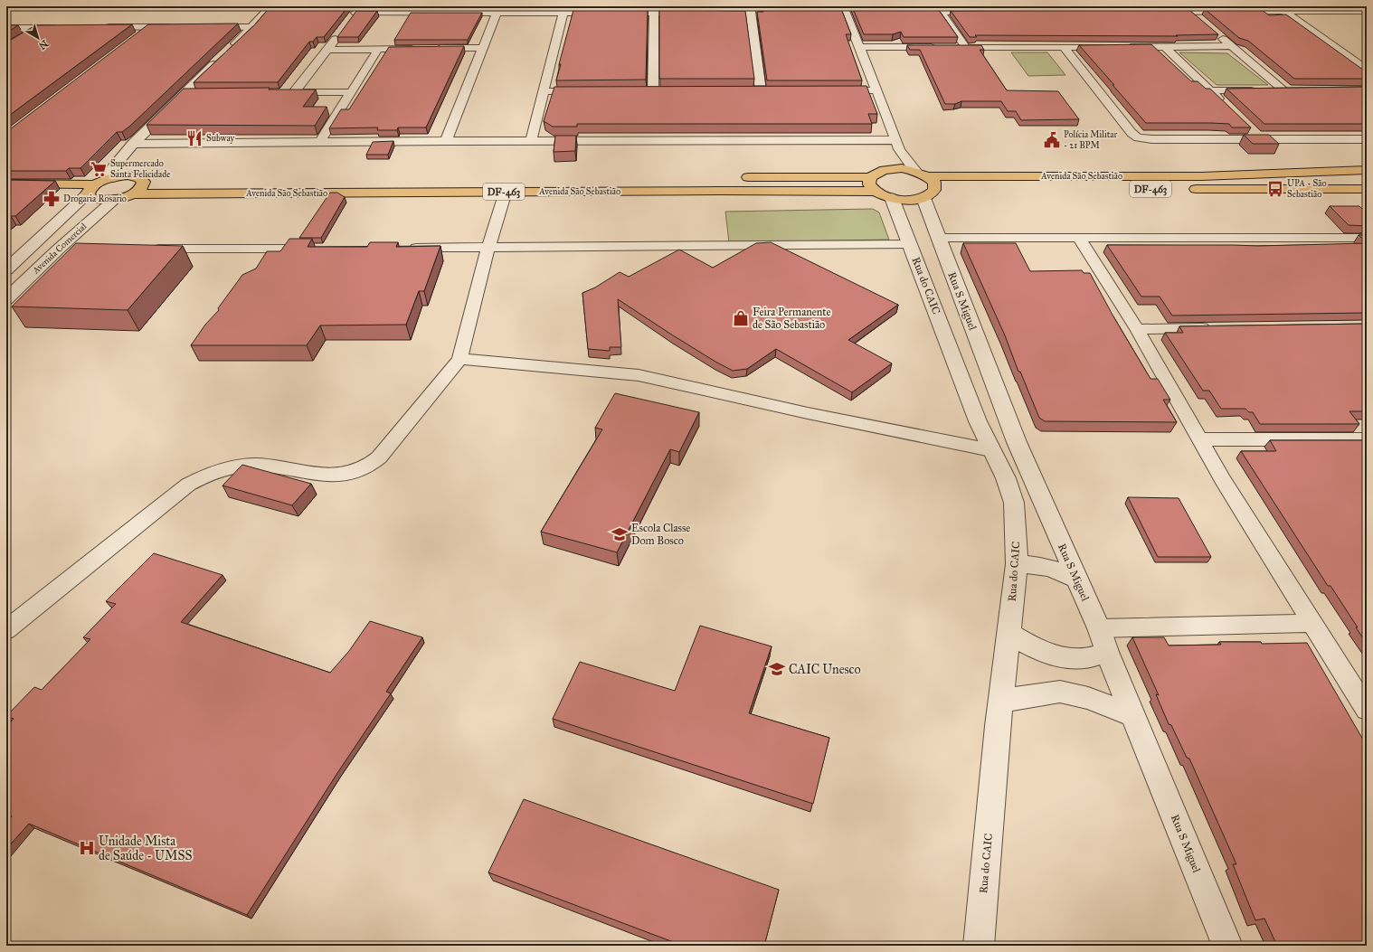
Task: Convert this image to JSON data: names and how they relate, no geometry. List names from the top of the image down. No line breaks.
{"streets":{"main road":["Avenida São Sebastião","DF-463"],"street":["Avenida Comercial","Rua do CAIC","Rua S Miguel"]},"crossings":[["Avenida São Sebastião","DF-463"],["DF-463","Rua do CAIC"],["DF-463","Rua S Miguel"]],"places":{"restaurant":["Subway"],"public building":["Polícia Militar - 21 BPM"],"supermarket":["Supermercado Santa Felicidade"],"bus stop":["UPA - São Sebastião"],"pharmacy":["Drogaria Rosario"],"shop":["Feira Permanente de São Sebastião"],"school or university":["Escola Classe Dom Bosco","CAIC Unesco"],"hospital":["Unidade Mista de Saúde - UMSS"]},"north":"bottom right"}
